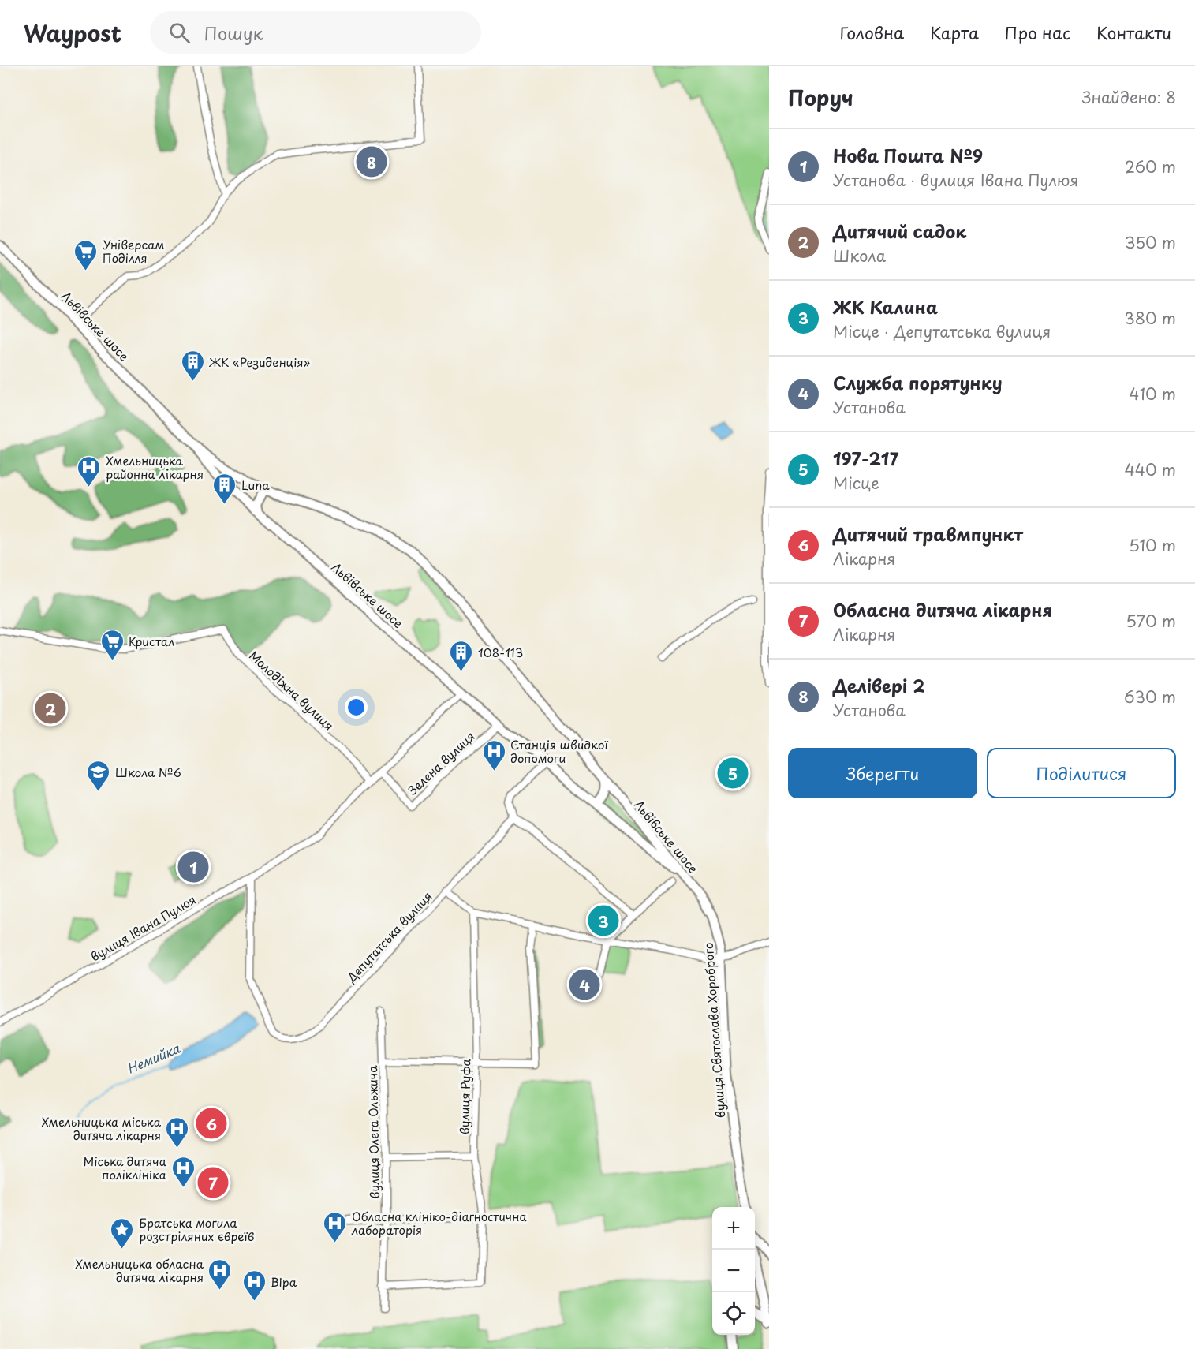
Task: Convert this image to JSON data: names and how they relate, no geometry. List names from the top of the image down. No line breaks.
{"streets":{"main road":["Львівське шосе","вулиця Святослава Хороброго"],"street":["Молодіжна вулиця","Зелена вулиця","вулиця Івана Пулюя","Депутатська вулиця","вулиця Руфа","вулиця Олега Ольжича"]},"crossings":[["Львівське шосе","Зелена вулиця"],["Львівське шосе","вулиця Івана Пулюя"],["Львівське шосе","вулиця Святослава Хороброго"],["Молодіжна вулиця","вулиця Івана Пулюя"],["Зелена вулиця","вулиця Івана Пулюя"],["вулиця Івана Пулюя","Депутатська вулиця"],["вулиця Руфа","вулиця Олега Ольжича"]],"water":["Немийка"],"places":{"supermarket":["Універсам Поділля","Кристал"],"building":["ЖК «Резиденція»","Luna","108-113"],"hospital":["Хмельницька районна лікарня","Станція швидкої допомоги","Хмельницька міська дитяча лікарня","Міська дитяча поліклініка","Обласна клініко-діагностична лабораторія","Хмельницька обласна дитяча лікарня","Віра"],"school or university":["Школа №6"],"place":["Братська могила розстріляних євреїв"]},"page":{"header":"Waypost","search":"Пошук","nav":["Головна","Карта","Про нас","Контакти"],"heading":["Поруч","Знайдено: 8"],"list":[{"mark":"1","name":"Нова Пошта №9","note":"Установа · вулиця Івана Пулюя","value":"260 m"},{"mark":"2","name":"Дитячий садок","note":"Школа","value":"350 m"},{"mark":"3","name":"ЖК Калина","note":"Місце · Депутатська вулиця","value":"380 m"},{"mark":"4","name":"Служба порятунку","note":"Установа","value":"410 m"},{"mark":"5","name":"197-217","note":"Місце","value":"440 m"},{"mark":"6","name":"Дитячий травмпункт","note":"Лікарня","value":"510 m"},{"mark":"7","name":"Обласна дитяча лікарня","note":"Лікарня","value":"570 m"},{"mark":"8","name":"Делівері 2","note":"Установа","value":"630 m"}],"pins":["8","2","5","1","3","4","6","7"],"buttons":["Зберегти","Поділитися"],"map_buttons":["+","−"]}}
